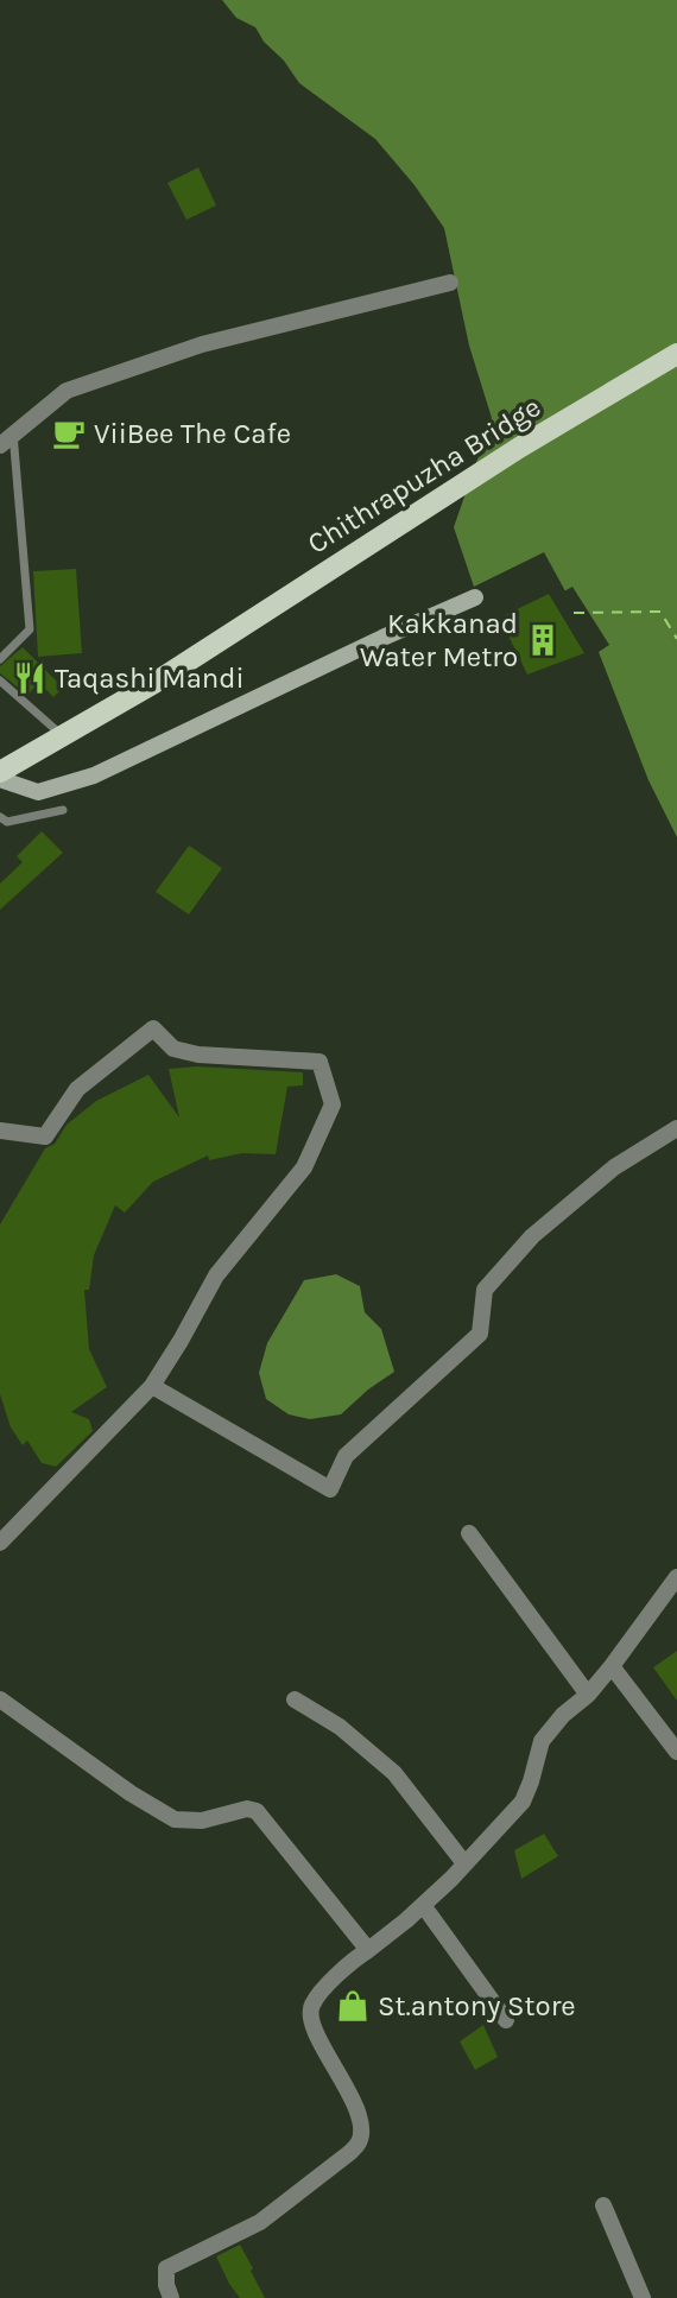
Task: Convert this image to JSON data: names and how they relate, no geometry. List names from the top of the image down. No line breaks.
{"streets":{"main road":["Chithrapuzha Bridge"]},"places":{"cafe":["ViiBee The Cafe"],"building":["Kakkanad Water Metro"],"restaurant":["Taqashi Mandi"],"shop":["St.antony Store"]}}
